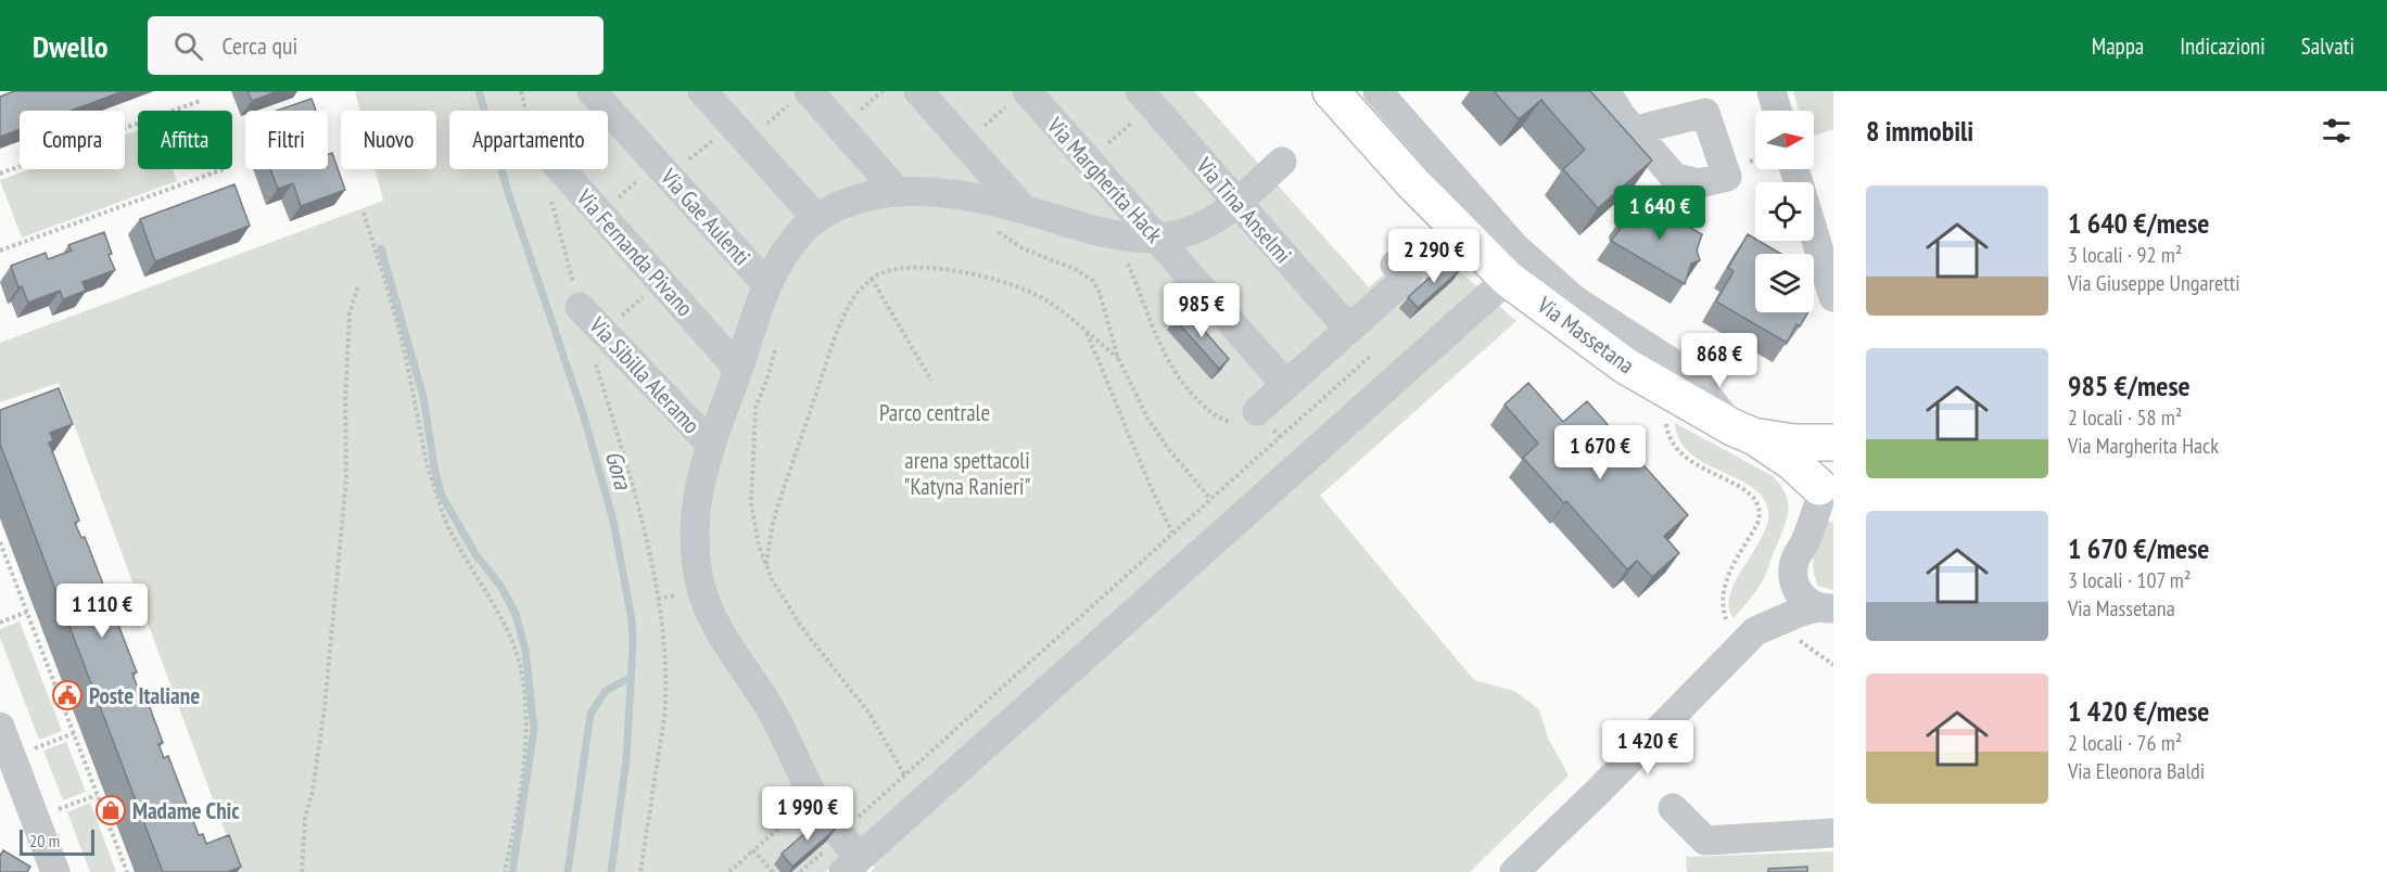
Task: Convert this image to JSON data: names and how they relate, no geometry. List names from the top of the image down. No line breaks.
{"streets":{"main road":["Via Massetana"],"street":["Via Margherita Hack","Via Tina Anselmi","Via Gae Aulenti","Via Fernanda Pivano","Via Sibilla Aleramo"]},"water":["Gora"],"parks":["Parco centrale","arena spettacoli \"Katyna Ranieri\""],"places":{"public building":["Poste Italiane"],"shop":["Madame Chic"]},"scale_bar":"20 m","north":"right","page":{"header":"Dwello","search":"Cerca qui","nav":["Mappa","Indicazioni","Salvati"],"heading":"8 immobili","chip":["Compra","Affitta","Filtri","Nuovo","Appartamento"],"list":[{"name":"1 640 €/mese","note":"3 locali · 92 m² · Via Giuseppe Ungaretti"},{"name":"985 €/mese","note":"2 locali · 58 m² · Via Margherita Hack"},{"name":"1 670 €/mese","note":"3 locali · 107 m² · Via Massetana"},{"name":"1 420 €/mese","note":"2 locali · 76 m² · Via Eleonora Baldi"}],"price":["1 640 €","2 290 €","985 €","868 €","1 670 €","1 110 €","1 420 €","1 990 €"],"scale":"20 m"}}
